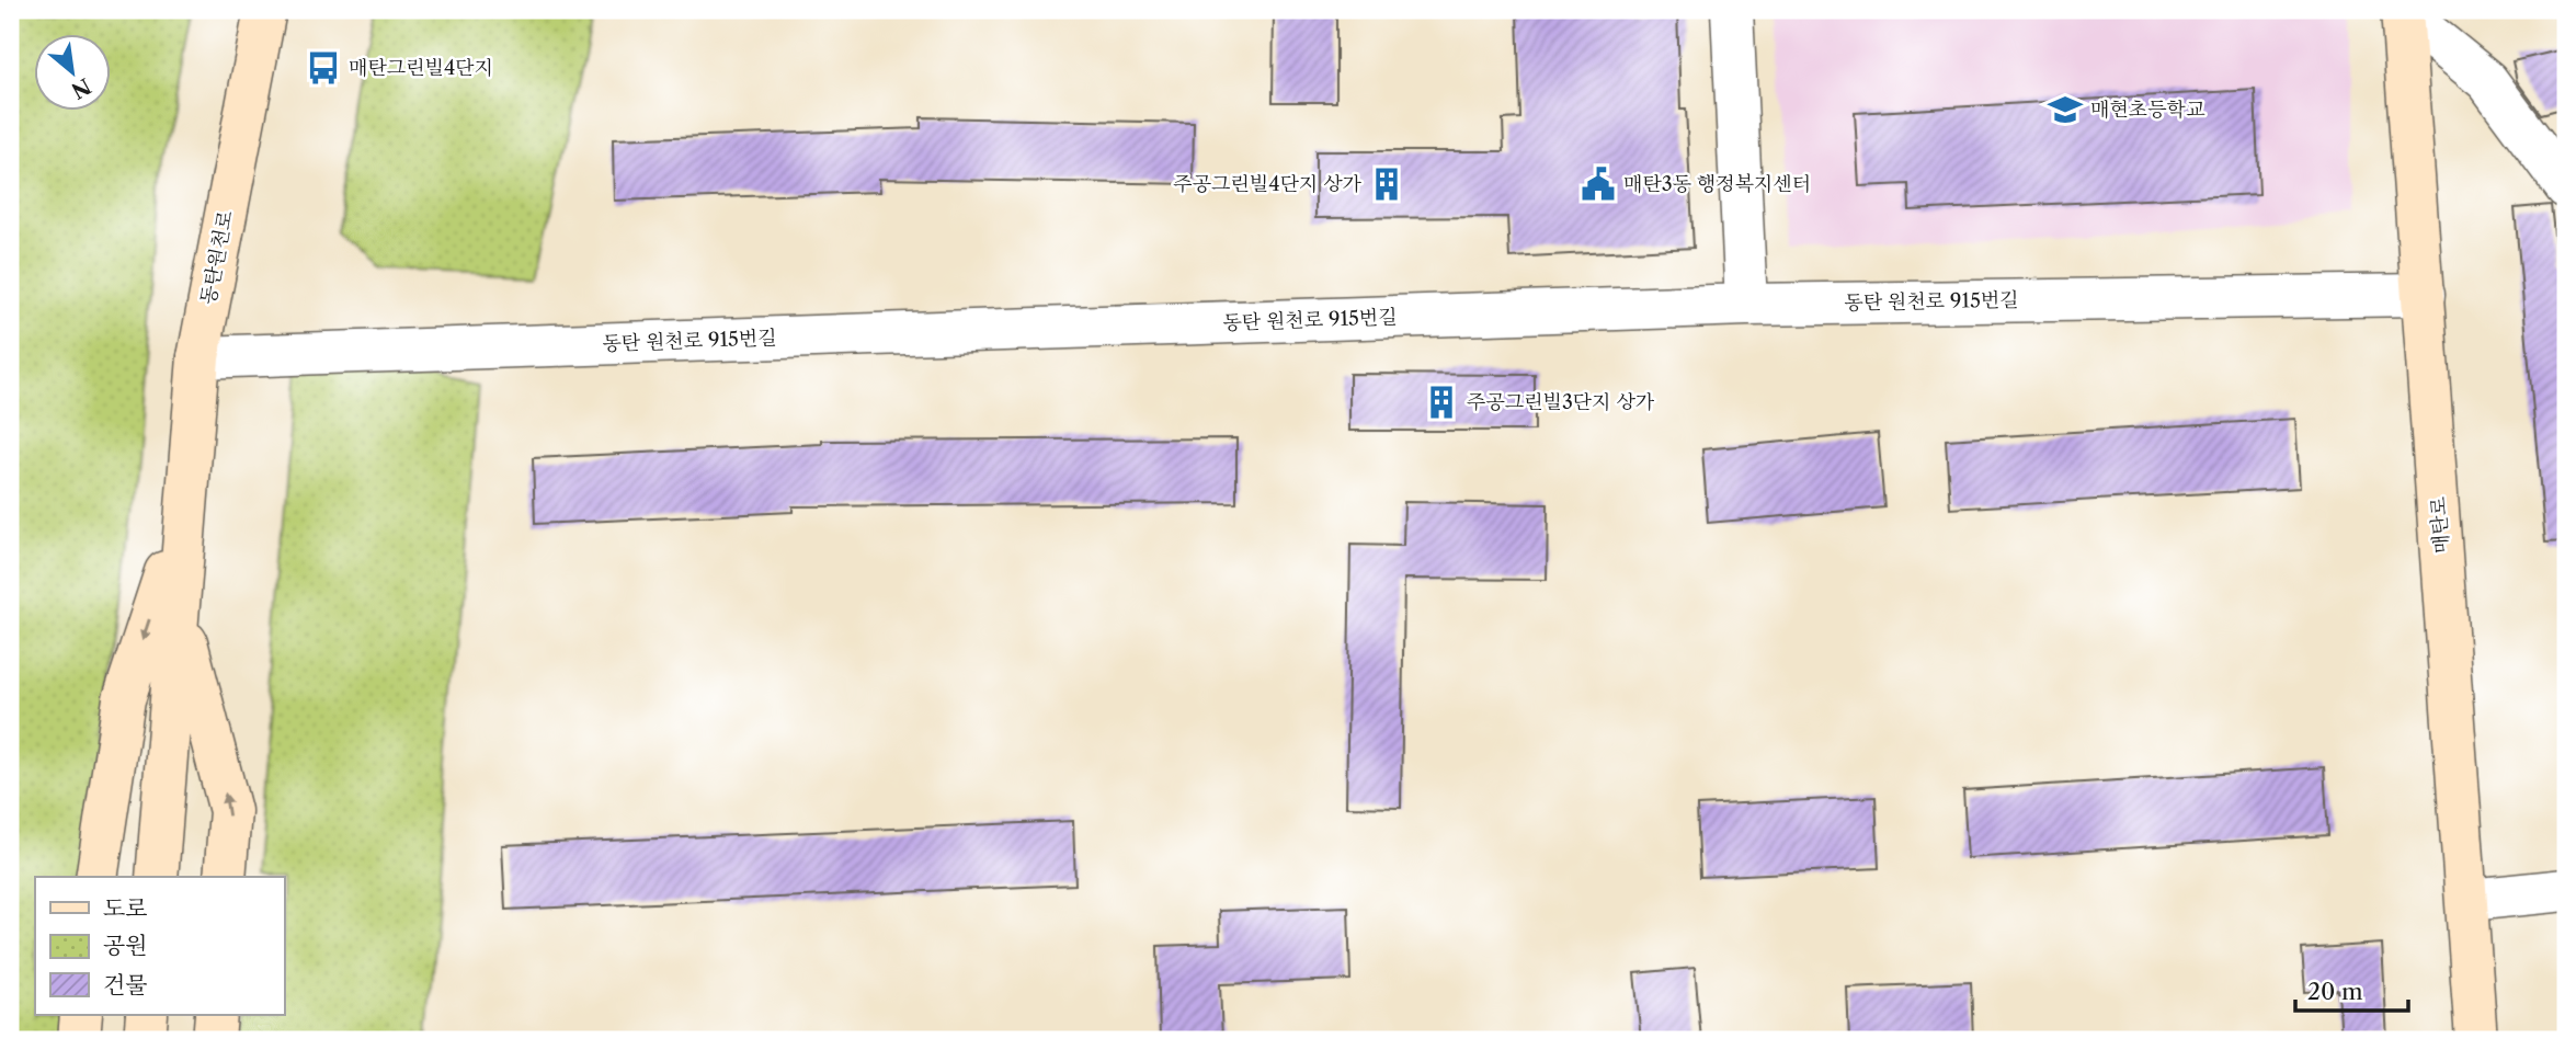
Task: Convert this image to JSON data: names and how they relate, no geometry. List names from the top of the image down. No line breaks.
{"streets":{"main road":["동탄원천로","매탄로"],"street":["동탄 원천로 915번길"]},"crossings":[["동탄원천로","동탄 원천로 915번길"],["동탄 원천로 915번길","매탄로"]],"places":{"bus stop":["매탄그린빌4단지"],"school or university":["매현초등학교"],"building":["주공그린빌4단지 상가","주공그린빌3단지 상가"],"public building":["매탄3동 행정복지센터"]},"legend":["도로","공원","건물"],"scale_bar":"20 m","north":"bottom right"}
